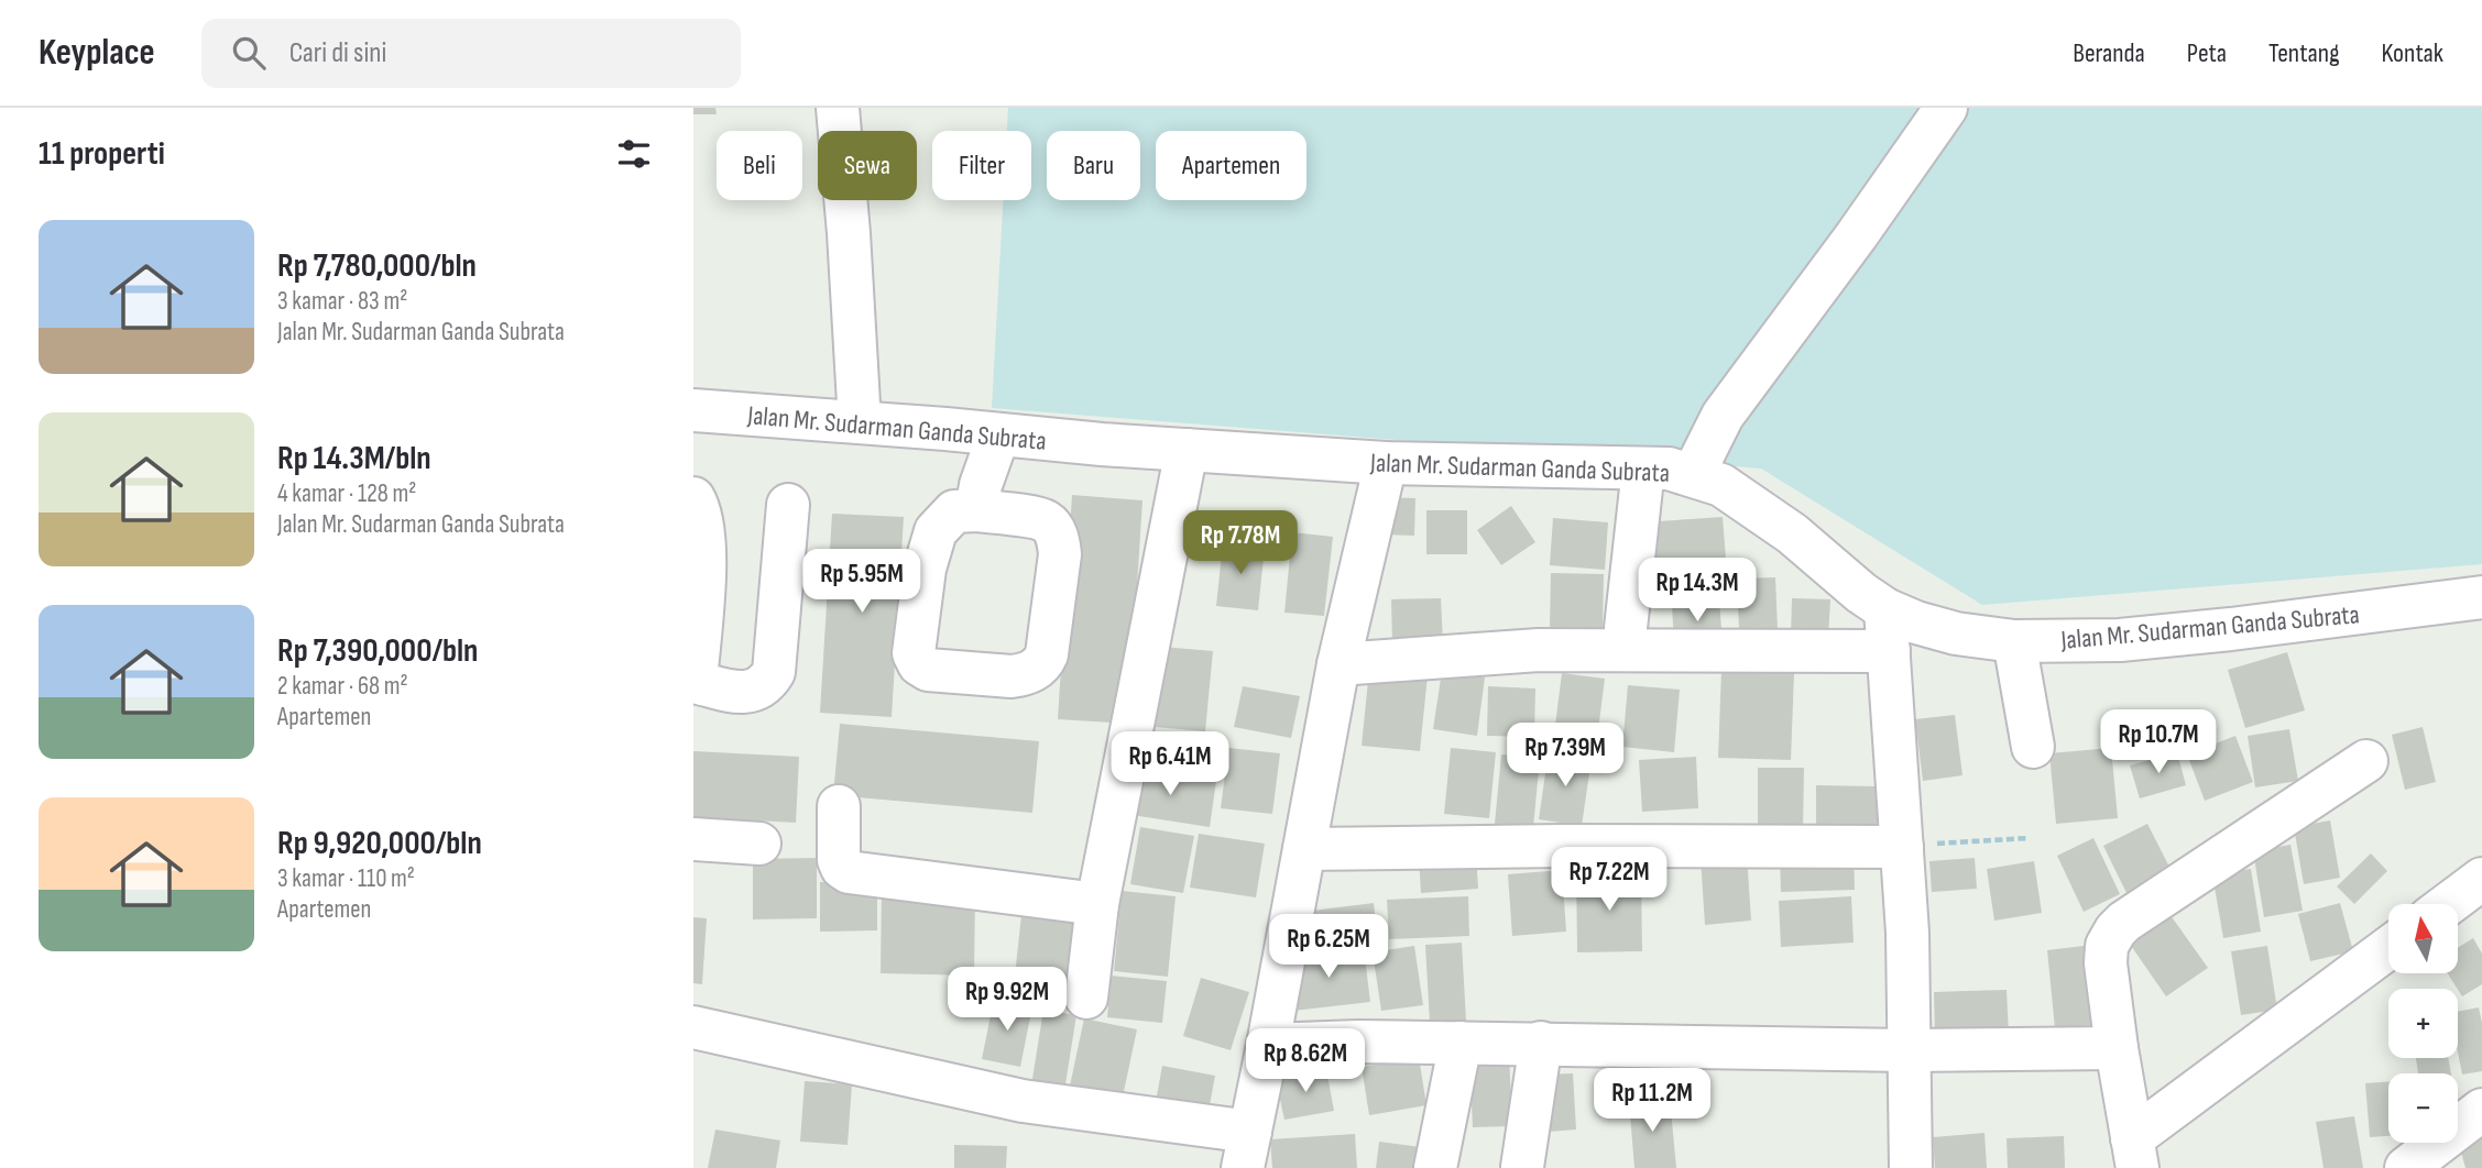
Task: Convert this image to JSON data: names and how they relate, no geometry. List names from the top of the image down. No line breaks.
{"streets":{"street":["Jalan Mr. Sudarman Ganda Subrata"]},"north":"top","page":{"header":"Keyplace","search":"Cari di sini","nav":["Beranda","Peta","Tentang","Kontak"],"heading":"11 properti","chip":["Beli","Sewa","Filter","Baru","Apartemen"],"list":[{"name":"Rp 7,780,000/bln","note":"3 kamar · 83 m² · Jalan Mr. Sudarman Ganda Subrata"},{"name":"Rp 14.3M/bln","note":"4 kamar · 128 m² · Jalan Mr. Sudarman Ganda Subrata"},{"name":"Rp 7,390,000/bln","note":"2 kamar · 68 m² · Apartemen"},{"name":"Rp 9,920,000/bln","note":"3 kamar · 110 m² · Apartemen"}],"price":["Rp 7.78M","Rp 5.95M","Rp 14.3M","Rp 10.7M","Rp 7.39M","Rp 6.41M","Rp 7.22M","Rp 6.25M","Rp 9.92M","Rp 8.62M","Rp 11.2M"],"map_buttons":["+","−"]}}
